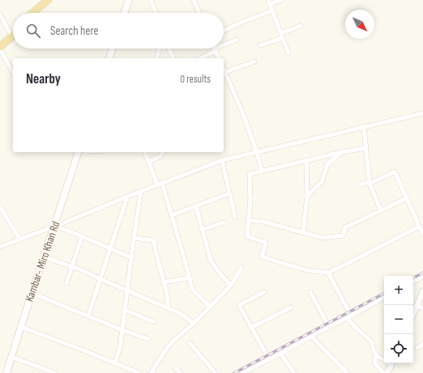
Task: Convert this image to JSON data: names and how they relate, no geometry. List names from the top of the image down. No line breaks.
{"streets":{"main road":["Kambar- Miro Khan Rd"]},"north":"bottom right","page":{"search":"Search here","heading":["Nearby","0 results"],"map_buttons":["+","−"]}}
